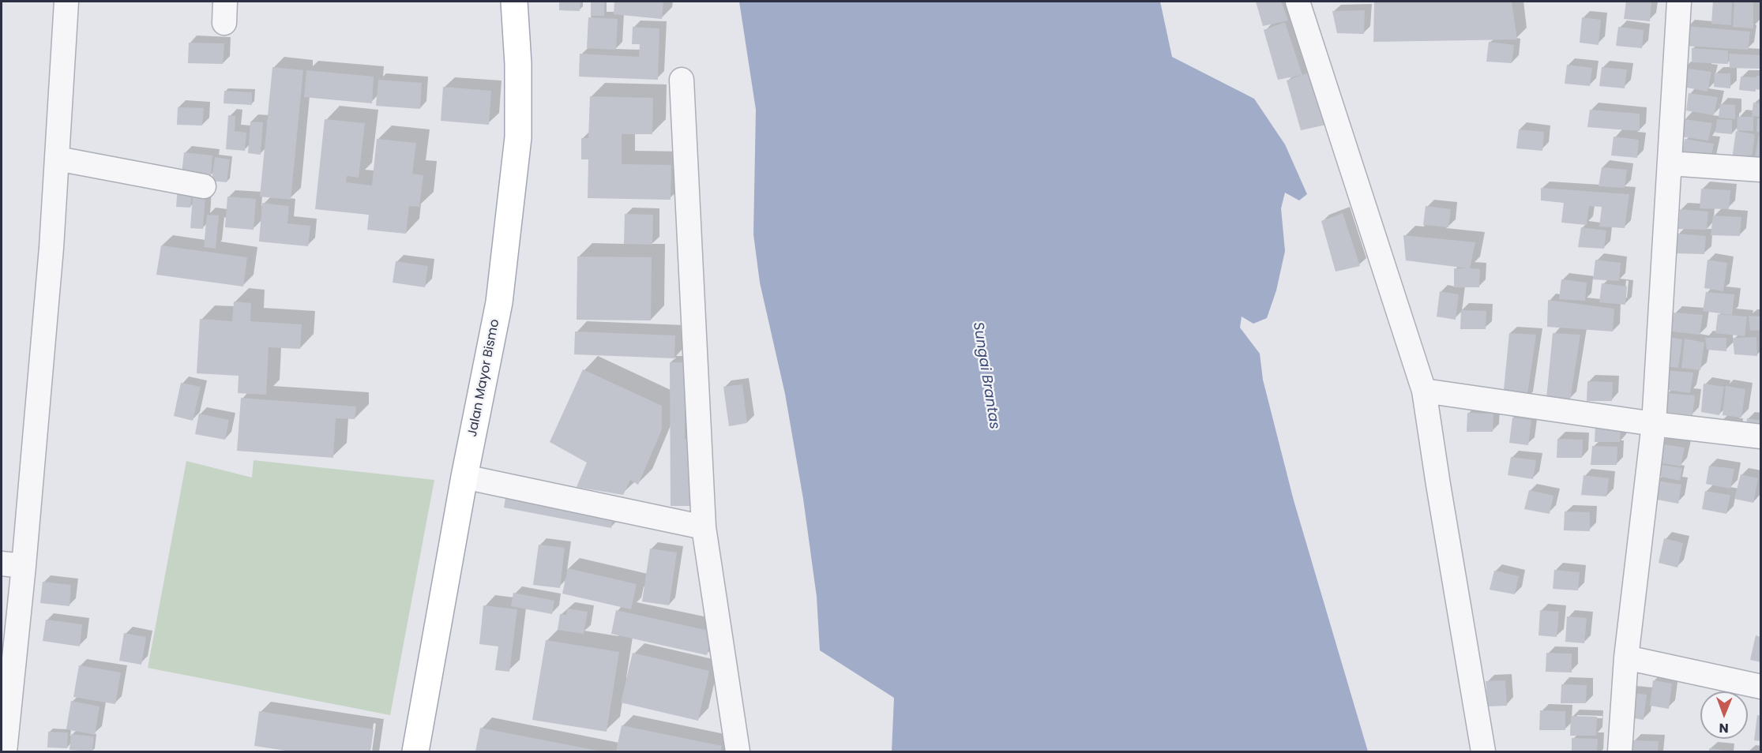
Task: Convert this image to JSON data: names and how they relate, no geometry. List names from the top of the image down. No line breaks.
{"streets":{"main road":["Jalan Mayor Bismo"]},"water":["Sungai Brantas"],"north":"bottom"}
